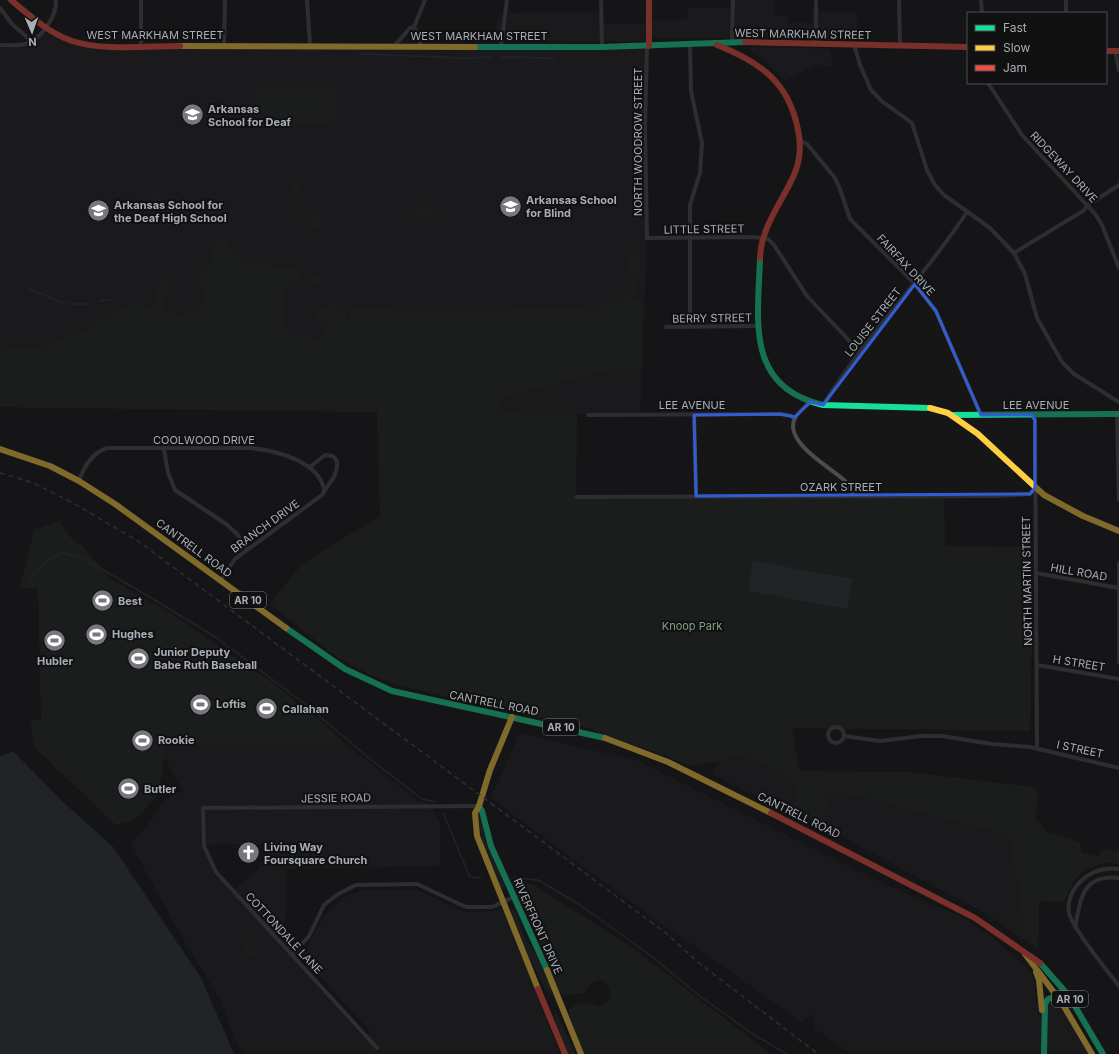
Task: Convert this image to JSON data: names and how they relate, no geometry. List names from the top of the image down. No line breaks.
{"streets":{"main road":["WEST MARKHAM STREET","LEE AVENUE","CANTRELL ROAD","AR 10","RIVERFRONT DRIVE"],"street":["NORTH WOODROW STREET","RIDGEWAY DRIVE","LITTLE STREET","FAIRFAX DRIVE","BERRY STREET","LOUISE STREET","COOLWOOD DRIVE","OZARK STREET","BRANCH DRIVE","HILL ROAD","NORTH MARTIN STREET","H STREET","I STREET","JESSIE ROAD","COTTONDALE LANE"]},"crossings":[["WEST MARKHAM STREET","NORTH WOODROW STREET"],["NORTH WOODROW STREET","LITTLE STREET"],["FAIRFAX DRIVE","LOUISE STREET"],["FAIRFAX DRIVE","LEE AVENUE"],["LEE AVENUE","NORTH MARTIN STREET"],["COOLWOOD DRIVE","BRANCH DRIVE"],["COOLWOOD DRIVE","CANTRELL ROAD"],["OZARK STREET","NORTH MARTIN STREET"],["BRANCH DRIVE","CANTRELL ROAD"],["CANTRELL ROAD","RIVERFRONT DRIVE"],["HILL ROAD","NORTH MARTIN STREET"],["NORTH MARTIN STREET","H STREET"],["NORTH MARTIN STREET","I STREET"],["JESSIE ROAD","RIVERFRONT DRIVE"],["JESSIE ROAD","COTTONDALE LANE"]],"parks":["Knoop Park"],"places":{"school or university":["Arkansas School for Deaf","Arkansas School for Blind","Arkansas School for the Deaf High School"],"sports":["Best","Hughes","Hubler","Junior Deputy Babe Ruth Baseball","Loftis","Callahan","Rookie","Butler"],"church":["Living Way Foursquare Church"]},"legend":["Fast","Slow","Jam"],"north":"bottom"}
